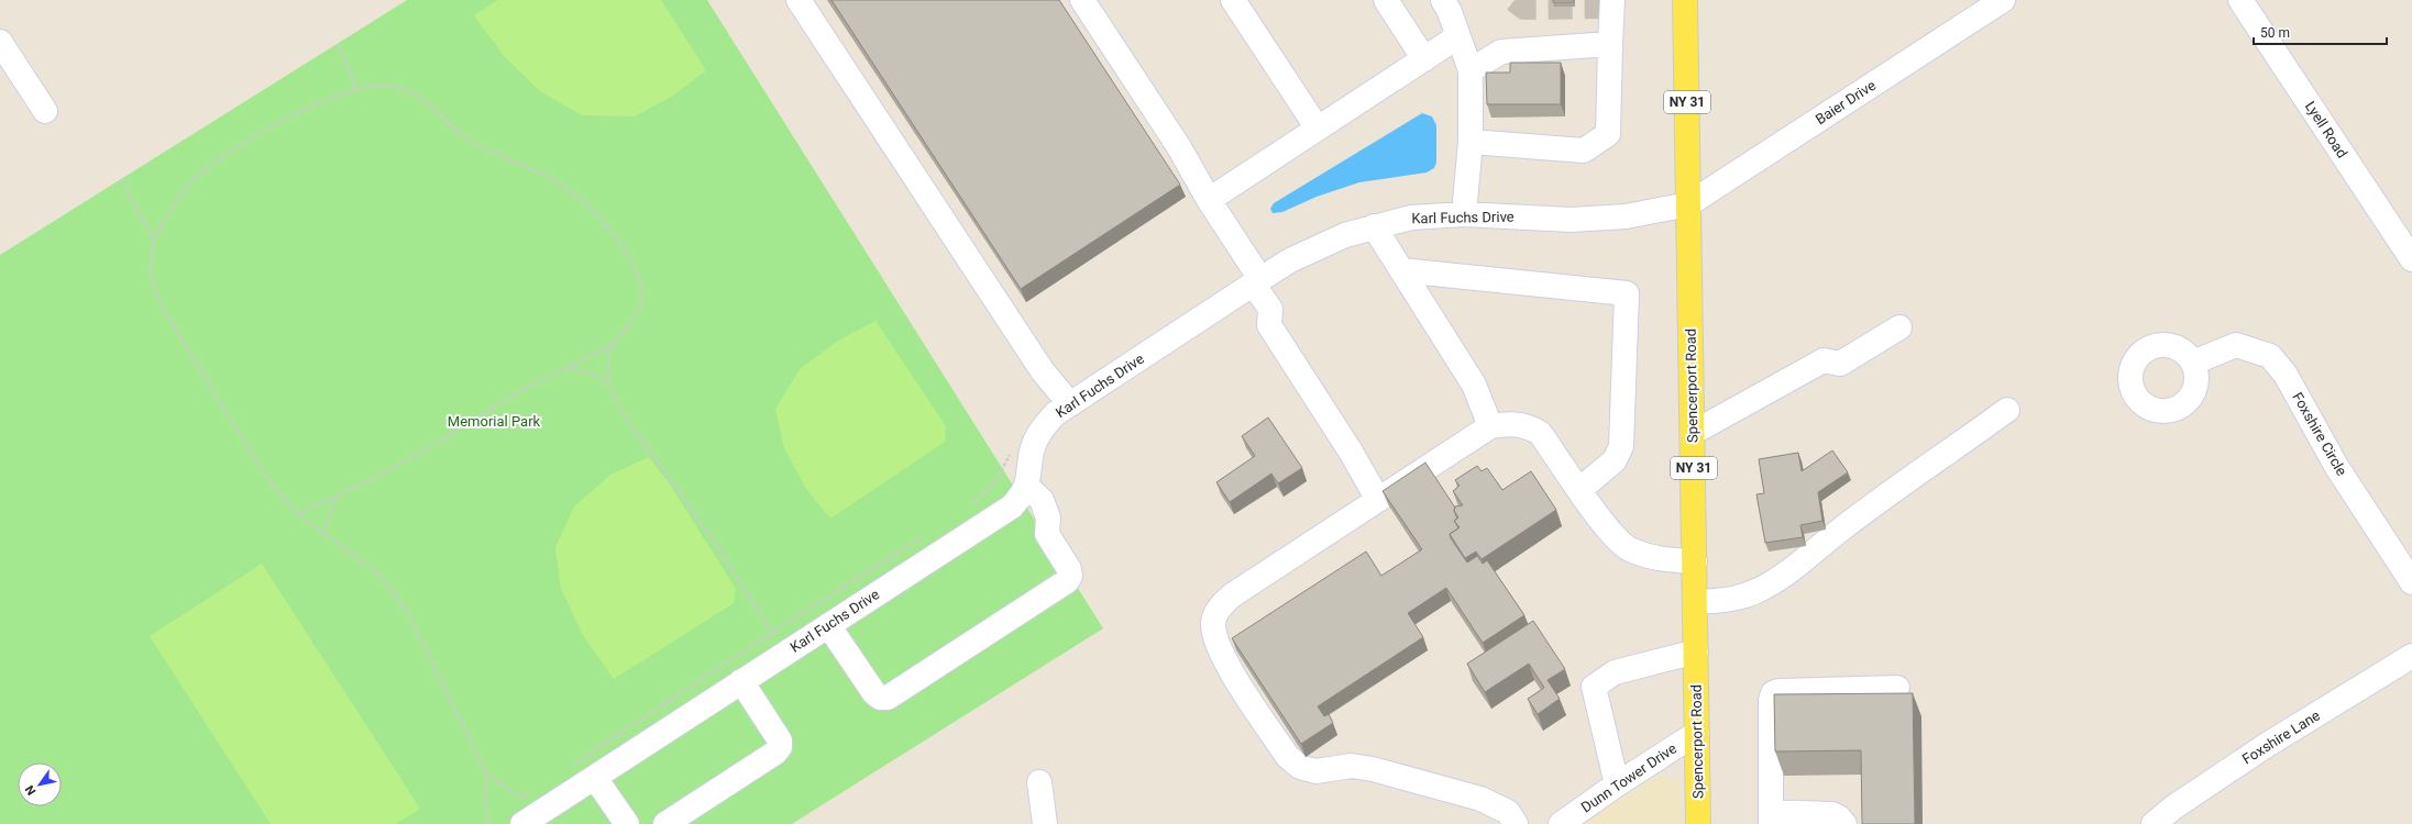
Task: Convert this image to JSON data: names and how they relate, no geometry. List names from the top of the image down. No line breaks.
{"streets":{"main road":["NY 31","Spencerport Road"],"street":["Baier Drive","Lyell Road","Karl Fuchs Drive","Foxshire Circle","Foxshire Lane","Dunn Tower Drive"]},"crossings":[["Baier Drive","Karl Fuchs Drive"],["Baier Drive","Spencerport Road"],["Karl Fuchs Drive","Spencerport Road"],["Spencerport Road","Dunn Tower Drive"]],"parks":["Memorial Park"],"scale_bar":"50 m","north":"bottom left"}
